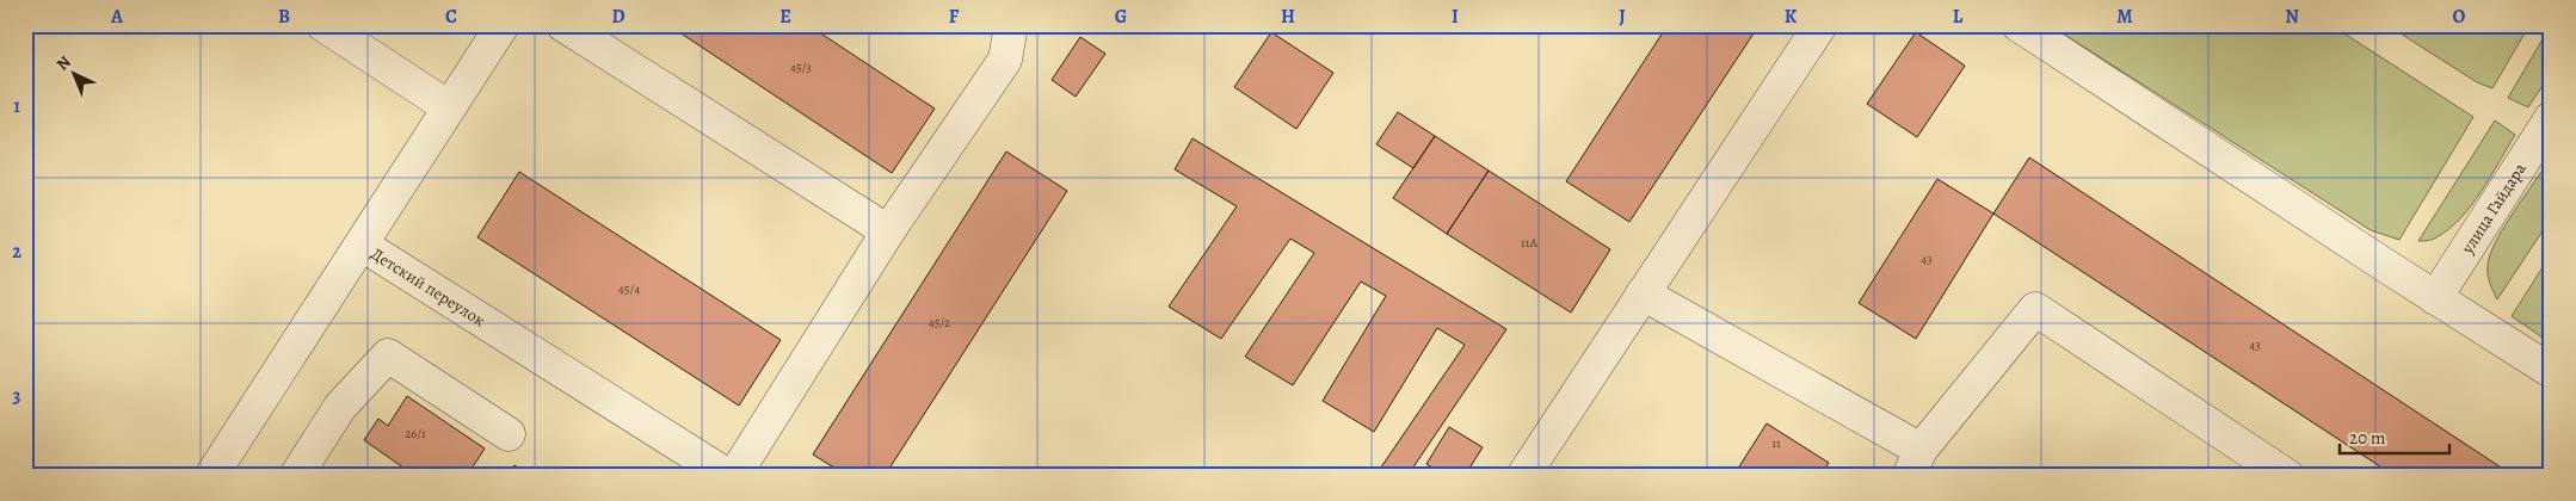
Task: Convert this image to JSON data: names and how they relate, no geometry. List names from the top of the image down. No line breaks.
{"streets":{"street":["улица Гайдара","Детский переулок"]},"house_numbers":["45/3","11А","43","45/4","45/2","43","26/1","11"],"scale_bar":"20 m","north":"top left","grid":{"columns":["A","B","C","D","E","F","G","H","I","J","K","L","M","N","O"],"rows":["1","2","3"]}}
